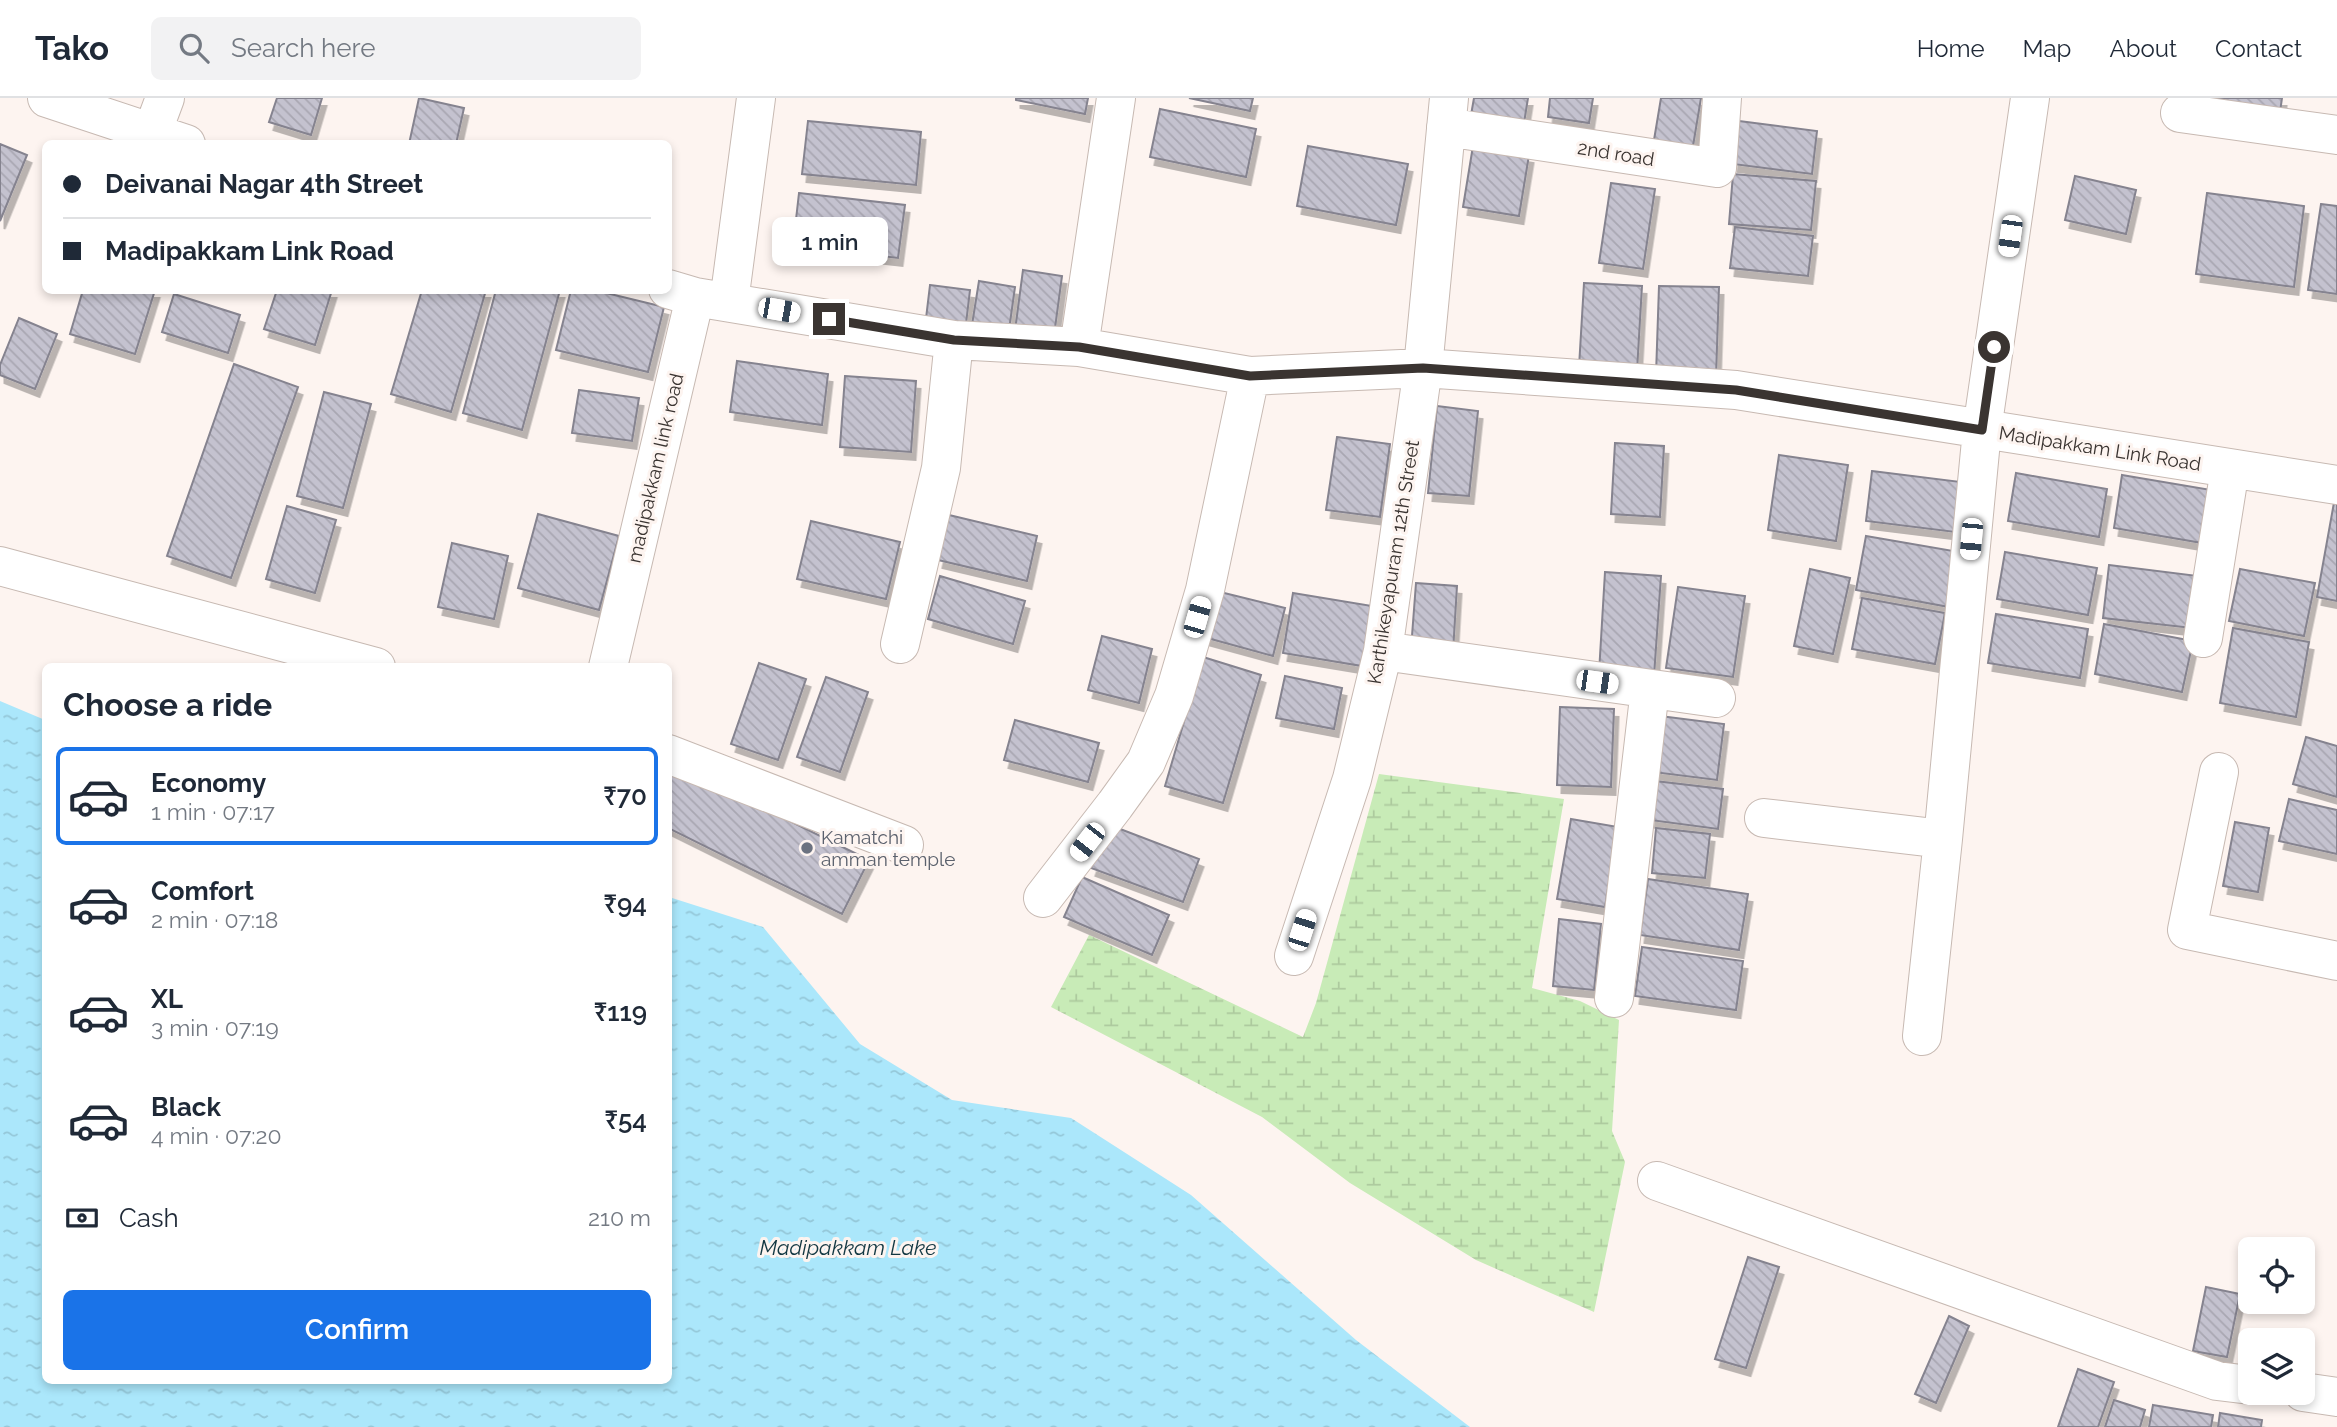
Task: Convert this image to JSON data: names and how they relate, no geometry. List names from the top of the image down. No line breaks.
{"streets":{"street":["2nd road","Madipakkam Link Road","madipakkam link road","Karthikeyapuram 12th Street"]},"crossings":[["2nd road","Karthikeyapuram 12th Street"],["Madipakkam Link Road","madipakkam link road"],["Madipakkam Link Road","Karthikeyapuram 12th Street"]],"water":["Madipakkam Lake"],"places":["Kamatchi amman temple"],"page":{"header":"Tako","search":"Search here","nav":["Home","Map","About","Contact"],"banner":["Deivanai Nagar 4th Street","Madipakkam Link Road"],"bubble":"1 min","heading":"Choose a ride","list":[{"name":"Economy","note":"1 min · 07:17","value":"₹70"},{"name":"Comfort","note":"2 min · 07:18","value":"₹94"},{"name":"XL","note":"3 min · 07:19","value":"₹119"},{"name":"Black","note":"4 min · 07:20","value":"₹54"}],"pay":["Cash","210 m"],"buttons":"Confirm"}}
